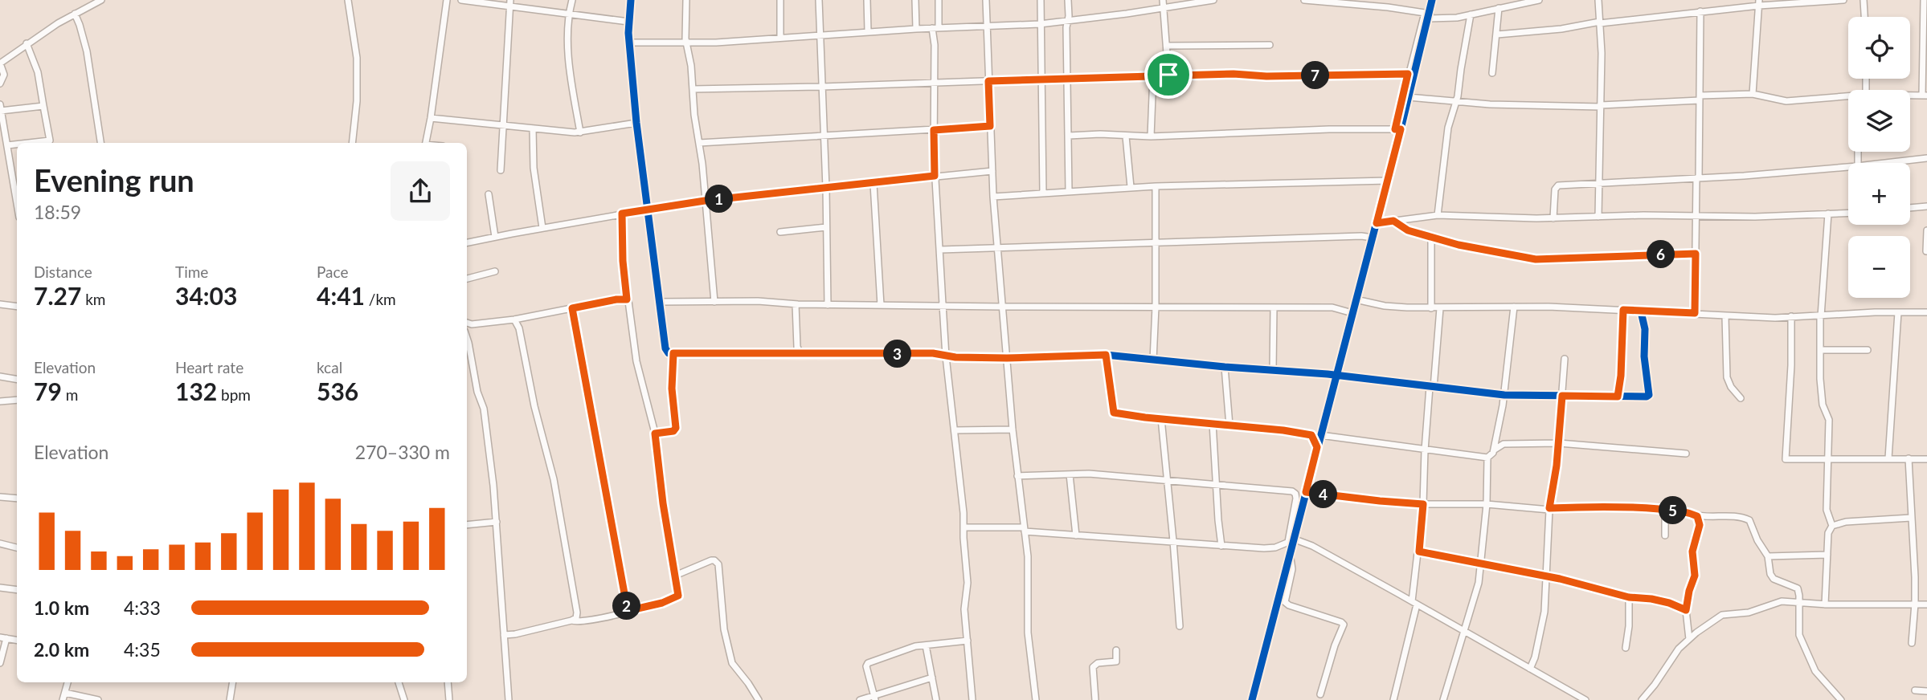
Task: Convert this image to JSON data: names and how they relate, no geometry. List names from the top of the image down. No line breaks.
{"page":{"map_buttons":["+","−"],"pins":["7","1","6","3","4","5","2"],"heading":["Evening run","18:59"],"stats":[["Distance","7.27 km"],["Time","34:03"],["Pace","4:41 /km"],["Elevation","79 m"],["Heart rate","132 bpm"],["kcal","536"]],"chart":["Elevation","270–330 m"],"list":[{"name":"1.0 km","note":"4:33"},{"name":"2.0 km","note":"4:35"}]}}
